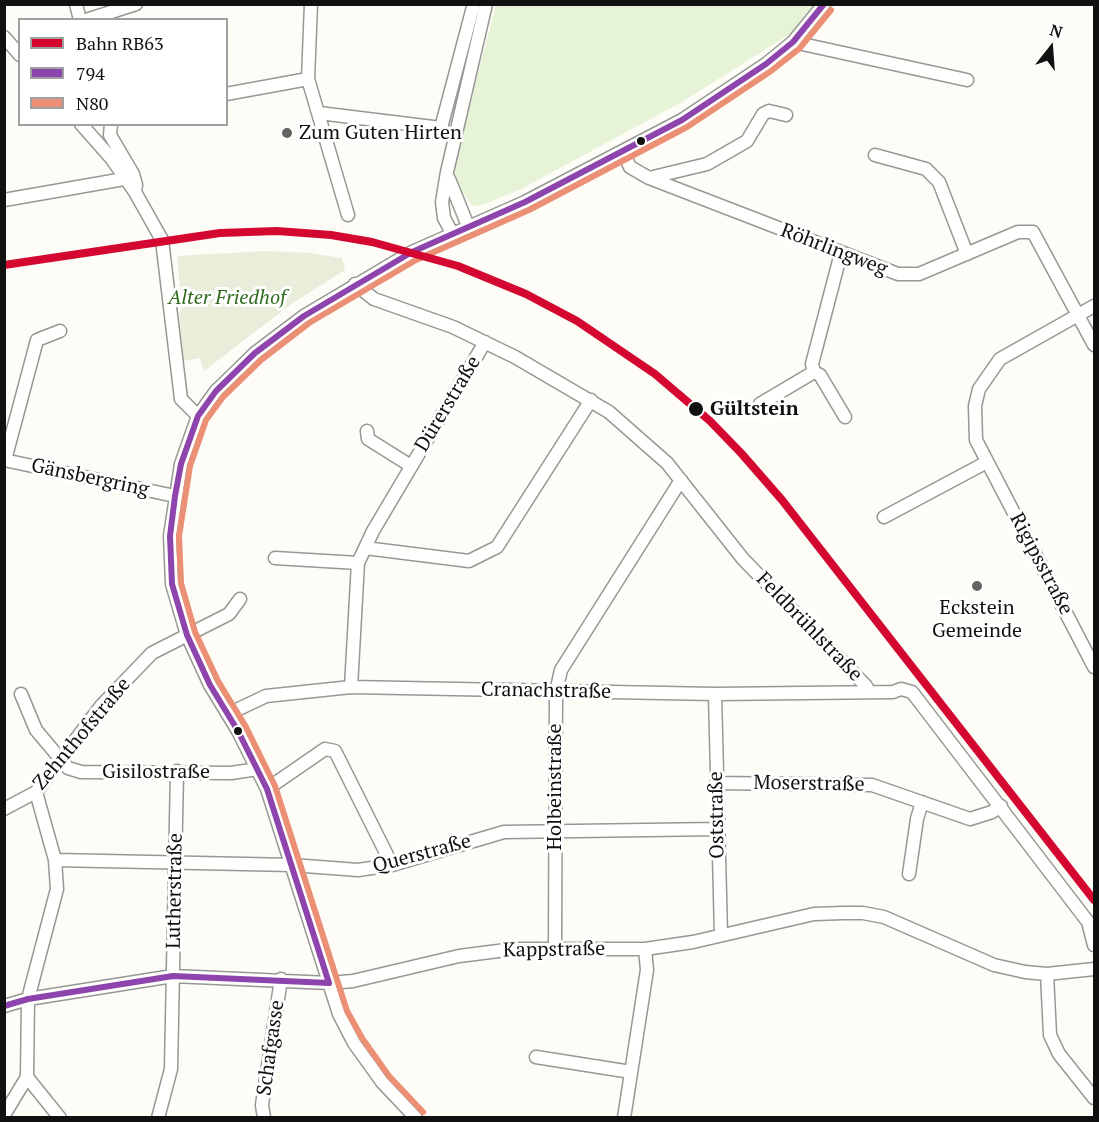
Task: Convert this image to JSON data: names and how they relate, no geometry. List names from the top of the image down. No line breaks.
{"streets":{"street":["Röhrlingweg","Dürerstraße","Gänsbergring","Rigipsstraße","Feldbrühlstraße","Cranachstraße","Zehnthofstraße","Gisilostraße","Moserstraße","Holbeinstraße","Oststraße","Querstraße","Lutherstraße","Kappstraße","Schafgasse"]},"crossings":[["Röhrlingweg","Rigipsstraße"],["Dürerstraße","Feldbrühlstraße"],["Dürerstraße","Cranachstraße"],["Feldbrühlstraße","Cranachstraße"],["Feldbrühlstraße","Moserstraße"],["Feldbrühlstraße","Holbeinstraße"],["Cranachstraße","Holbeinstraße"],["Cranachstraße","Oststraße"],["Zehnthofstraße","Gisilostraße"],["Gisilostraße","Lutherstraße"],["Moserstraße","Oststraße"],["Holbeinstraße","Querstraße"],["Holbeinstraße","Kappstraße"],["Oststraße","Querstraße"],["Oststraße","Kappstraße"],["Querstraße","Lutherstraße"],["Lutherstraße","Kappstraße"],["Kappstraße","Schafgasse"]],"parks":["Alter Friedhof"],"places":["Zum Guten Hirten","Gültstein","Eckstein Gemeinde"],"lines":["transit line 794","transit line N80","rail line RB63"],"legend":["Bahn RB63","794","N80"],"north":"top"}
